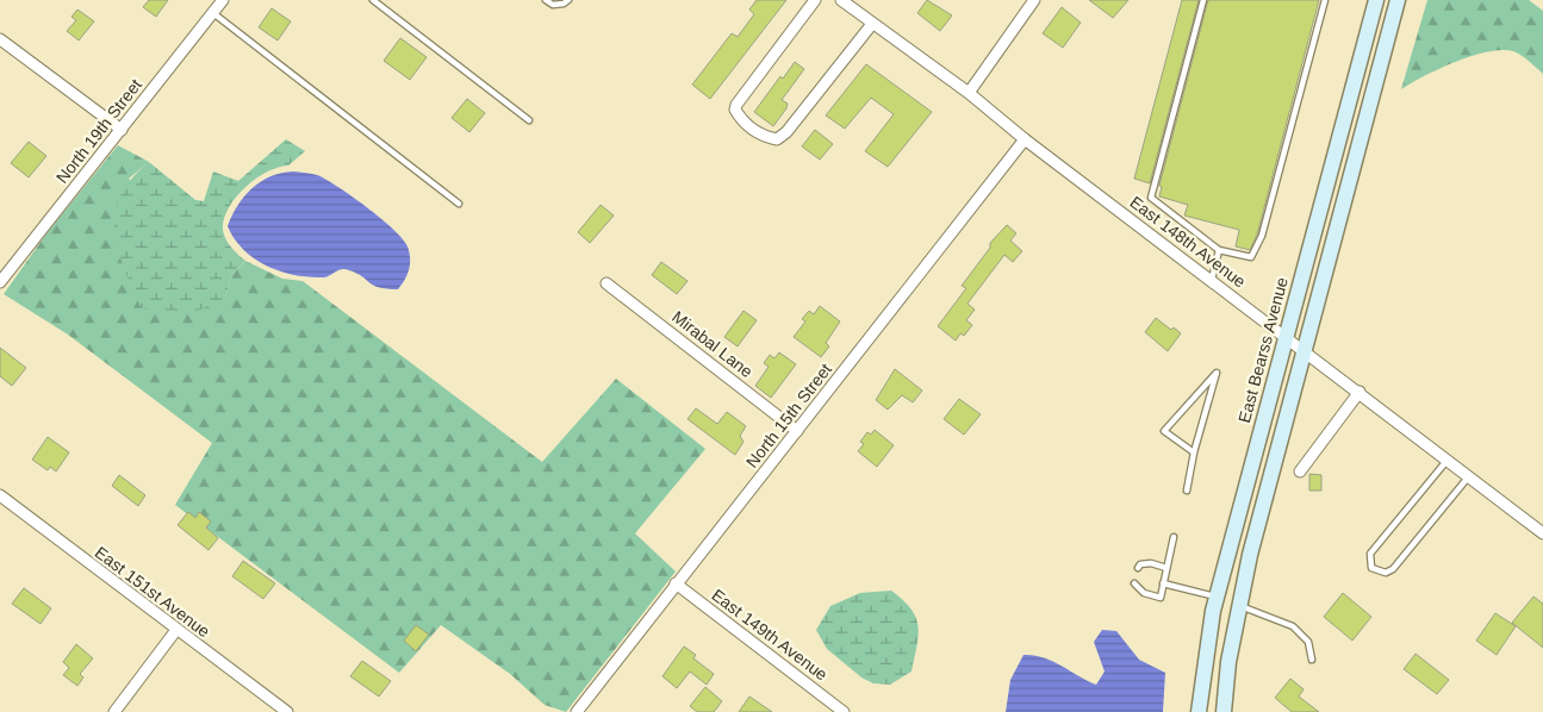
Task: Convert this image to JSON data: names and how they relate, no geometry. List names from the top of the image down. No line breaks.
{"streets":{"main road":["East Bearss Avenue"],"street":["North 19th Street","East 148th Avenue","Mirabal Lane","North 15th Street","East 151st Avenue","East 149th Avenue"]},"crossings":[["East 148th Avenue","East Bearss Avenue"],["East 148th Avenue","North 15th Street"],["Mirabal Lane","North 15th Street"],["North 15th Street","East 149th Avenue"]]}
